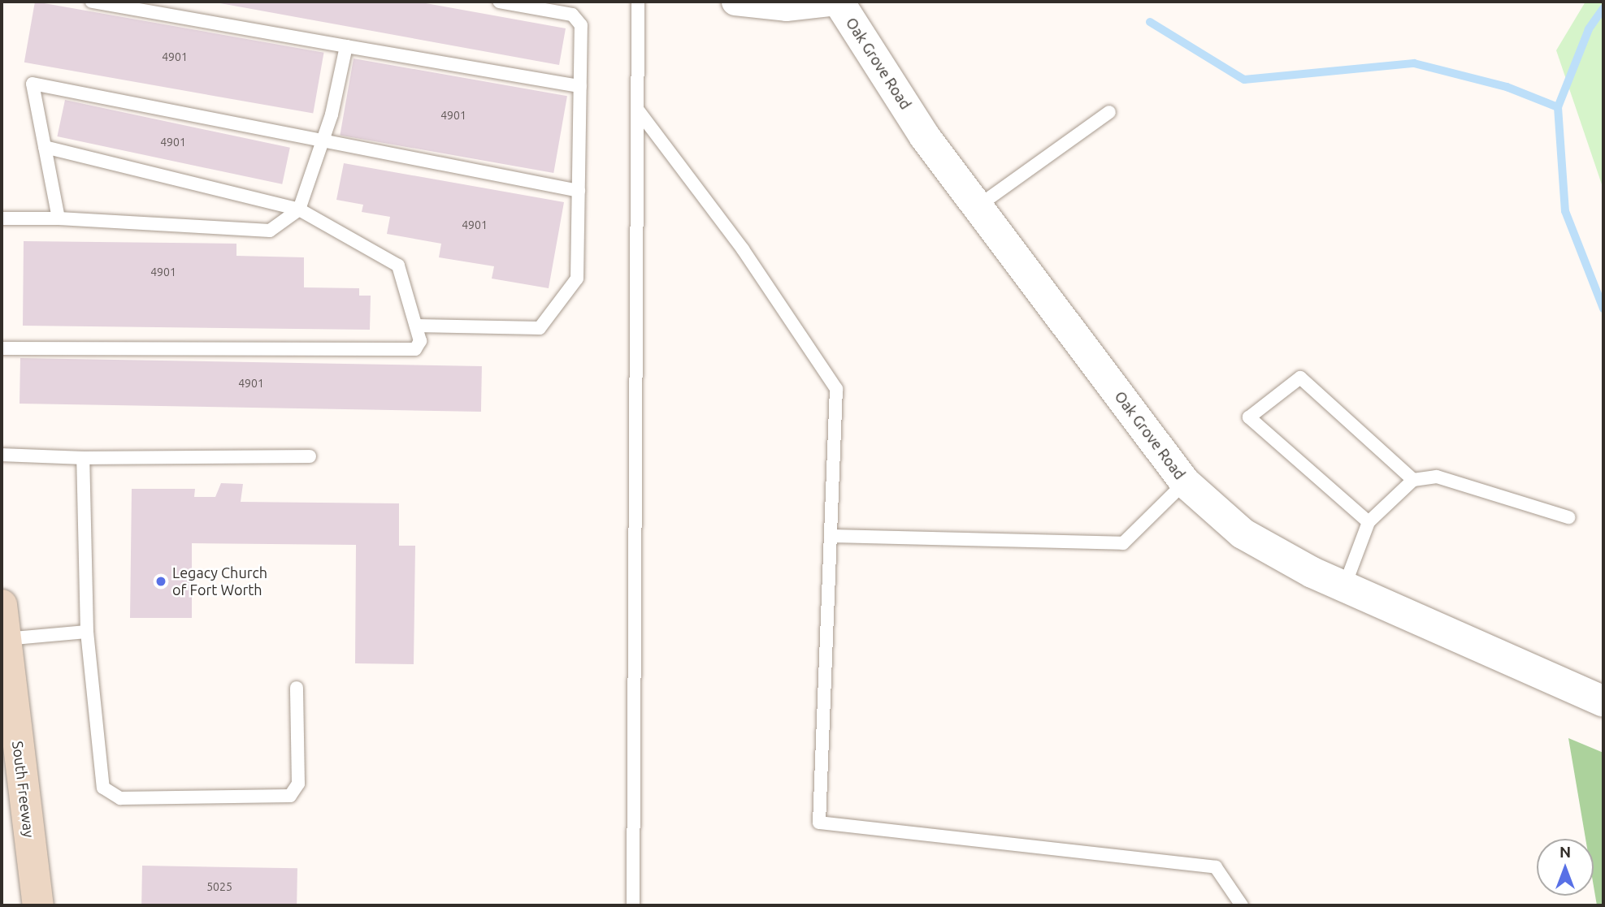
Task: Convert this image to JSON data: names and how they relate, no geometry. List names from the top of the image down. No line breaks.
{"streets":{"main road":["South Freeway"],"street":["Oak Grove Road"]},"places":["Legacy Church of Fort Worth"],"house_numbers":["4901","4901","4901","4901","4901","4901","5025"],"north":"top"}
